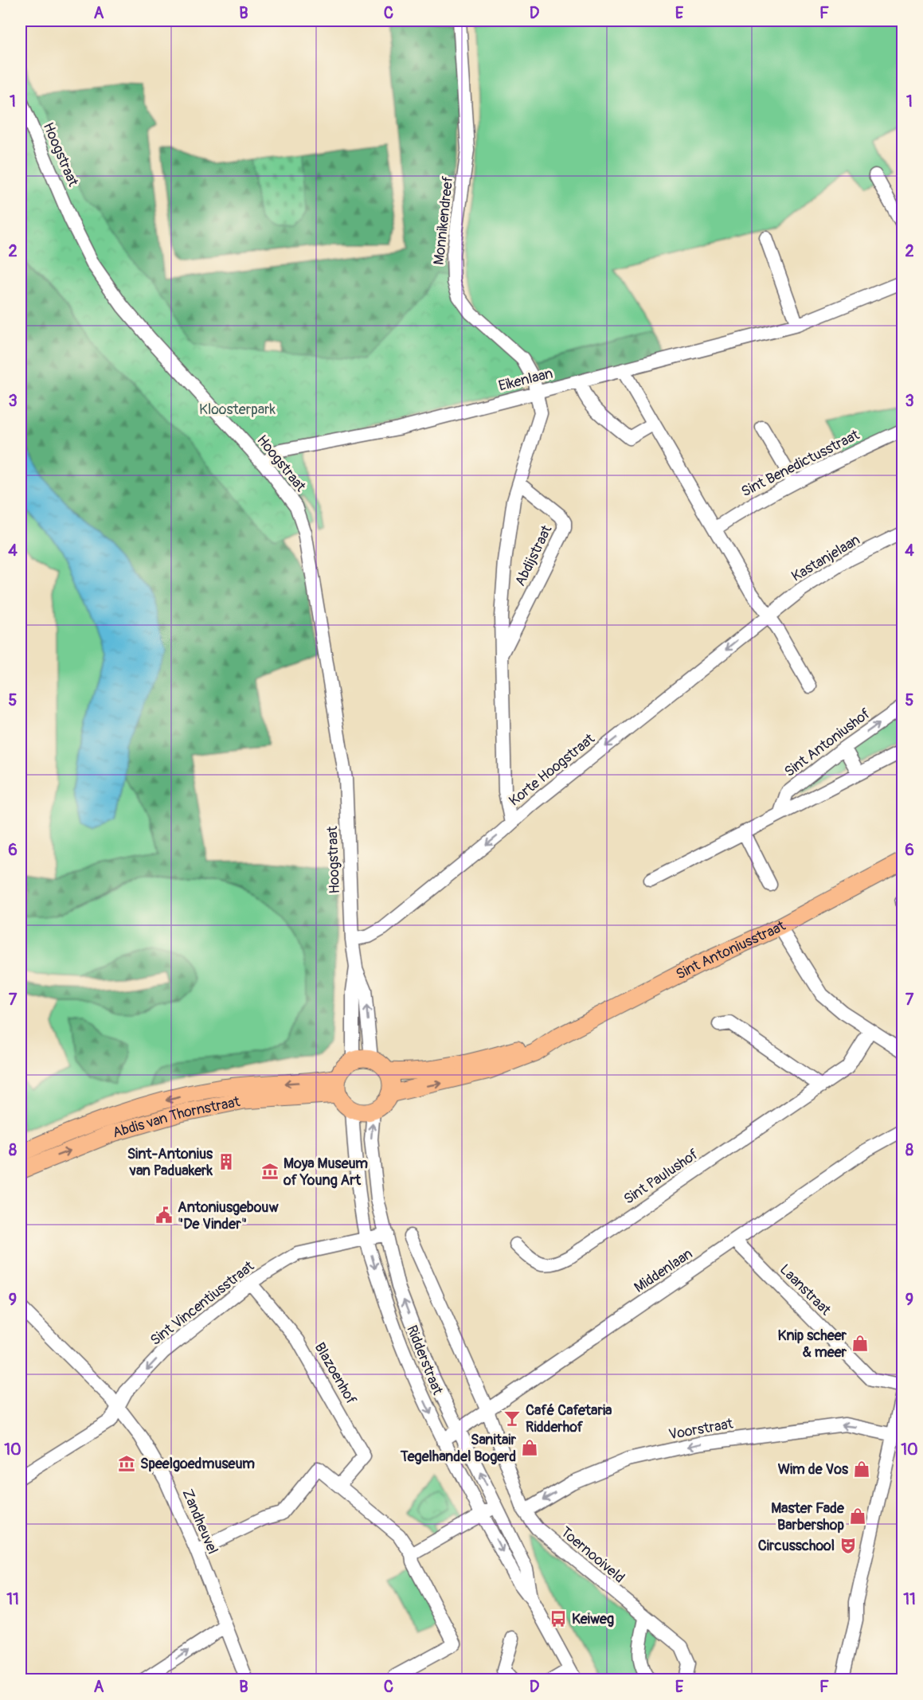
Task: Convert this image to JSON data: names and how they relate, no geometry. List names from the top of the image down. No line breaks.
{"streets":{"main road":["Sint Antoniusstraat","Abdis van Thornstraat"],"street":["Hoogstraat","Monnikendreef","Eikenlaan","Sint Benedictusstraat","Abdijstraat","Kastanjelaan","Sint Antoniushof","Korte Hoogstraat","Sint Paulushof","Middenlaan","Laanstraat","Sint Vincentiusstraat","Ridderstraat","Blazoenhof","Voorstraat","Zandheuvel","Toernooiveld"]},"crossings":[["Hoogstraat","Eikenlaan"],["Hoogstraat","Korte Hoogstraat"],["Hoogstraat","Sint Antoniusstraat"],["Hoogstraat","Abdis van Thornstraat"],["Hoogstraat","Ridderstraat"],["Monnikendreef","Eikenlaan"],["Monnikendreef","Abdijstraat"],["Eikenlaan","Abdijstraat"],["Abdijstraat","Korte Hoogstraat"],["Kastanjelaan","Korte Hoogstraat"],["Sint Antoniusstraat","Abdis van Thornstraat"],["Sint Antoniusstraat","Ridderstraat"],["Abdis van Thornstraat","Ridderstraat"],["Middenlaan","Laanstraat"],["Middenlaan","Ridderstraat"],["Sint Vincentiusstraat","Ridderstraat"],["Sint Vincentiusstraat","Blazoenhof"],["Sint Vincentiusstraat","Zandheuvel"],["Voorstraat","Toernooiveld"]],"one_way":["Korte Hoogstraat","Sint Vincentiusstraat","Voorstraat"],"parks":["Kloosterpark"],"places":{"building":["Sint-Antonius van Paduakerk"],"museum":["Moya Museum of Young Art","Speelgoedmuseum"],"public building":["Antoniusgebouw \"De Vinder\""],"shop":["Knip scheer & meer","Sanitair Tegelhandel Bogerd","Wim de Vos","Master Fade Barbershop"],"bar":["Café Cafetaria Ridderhof"],"theatre":["Circusschool"],"bus stop":["Keiweg"]},"grid":{"columns":["A","B","C","D","E","F"],"rows":["1","2","3","4","5","6","7","8","9","10","11"]}}
